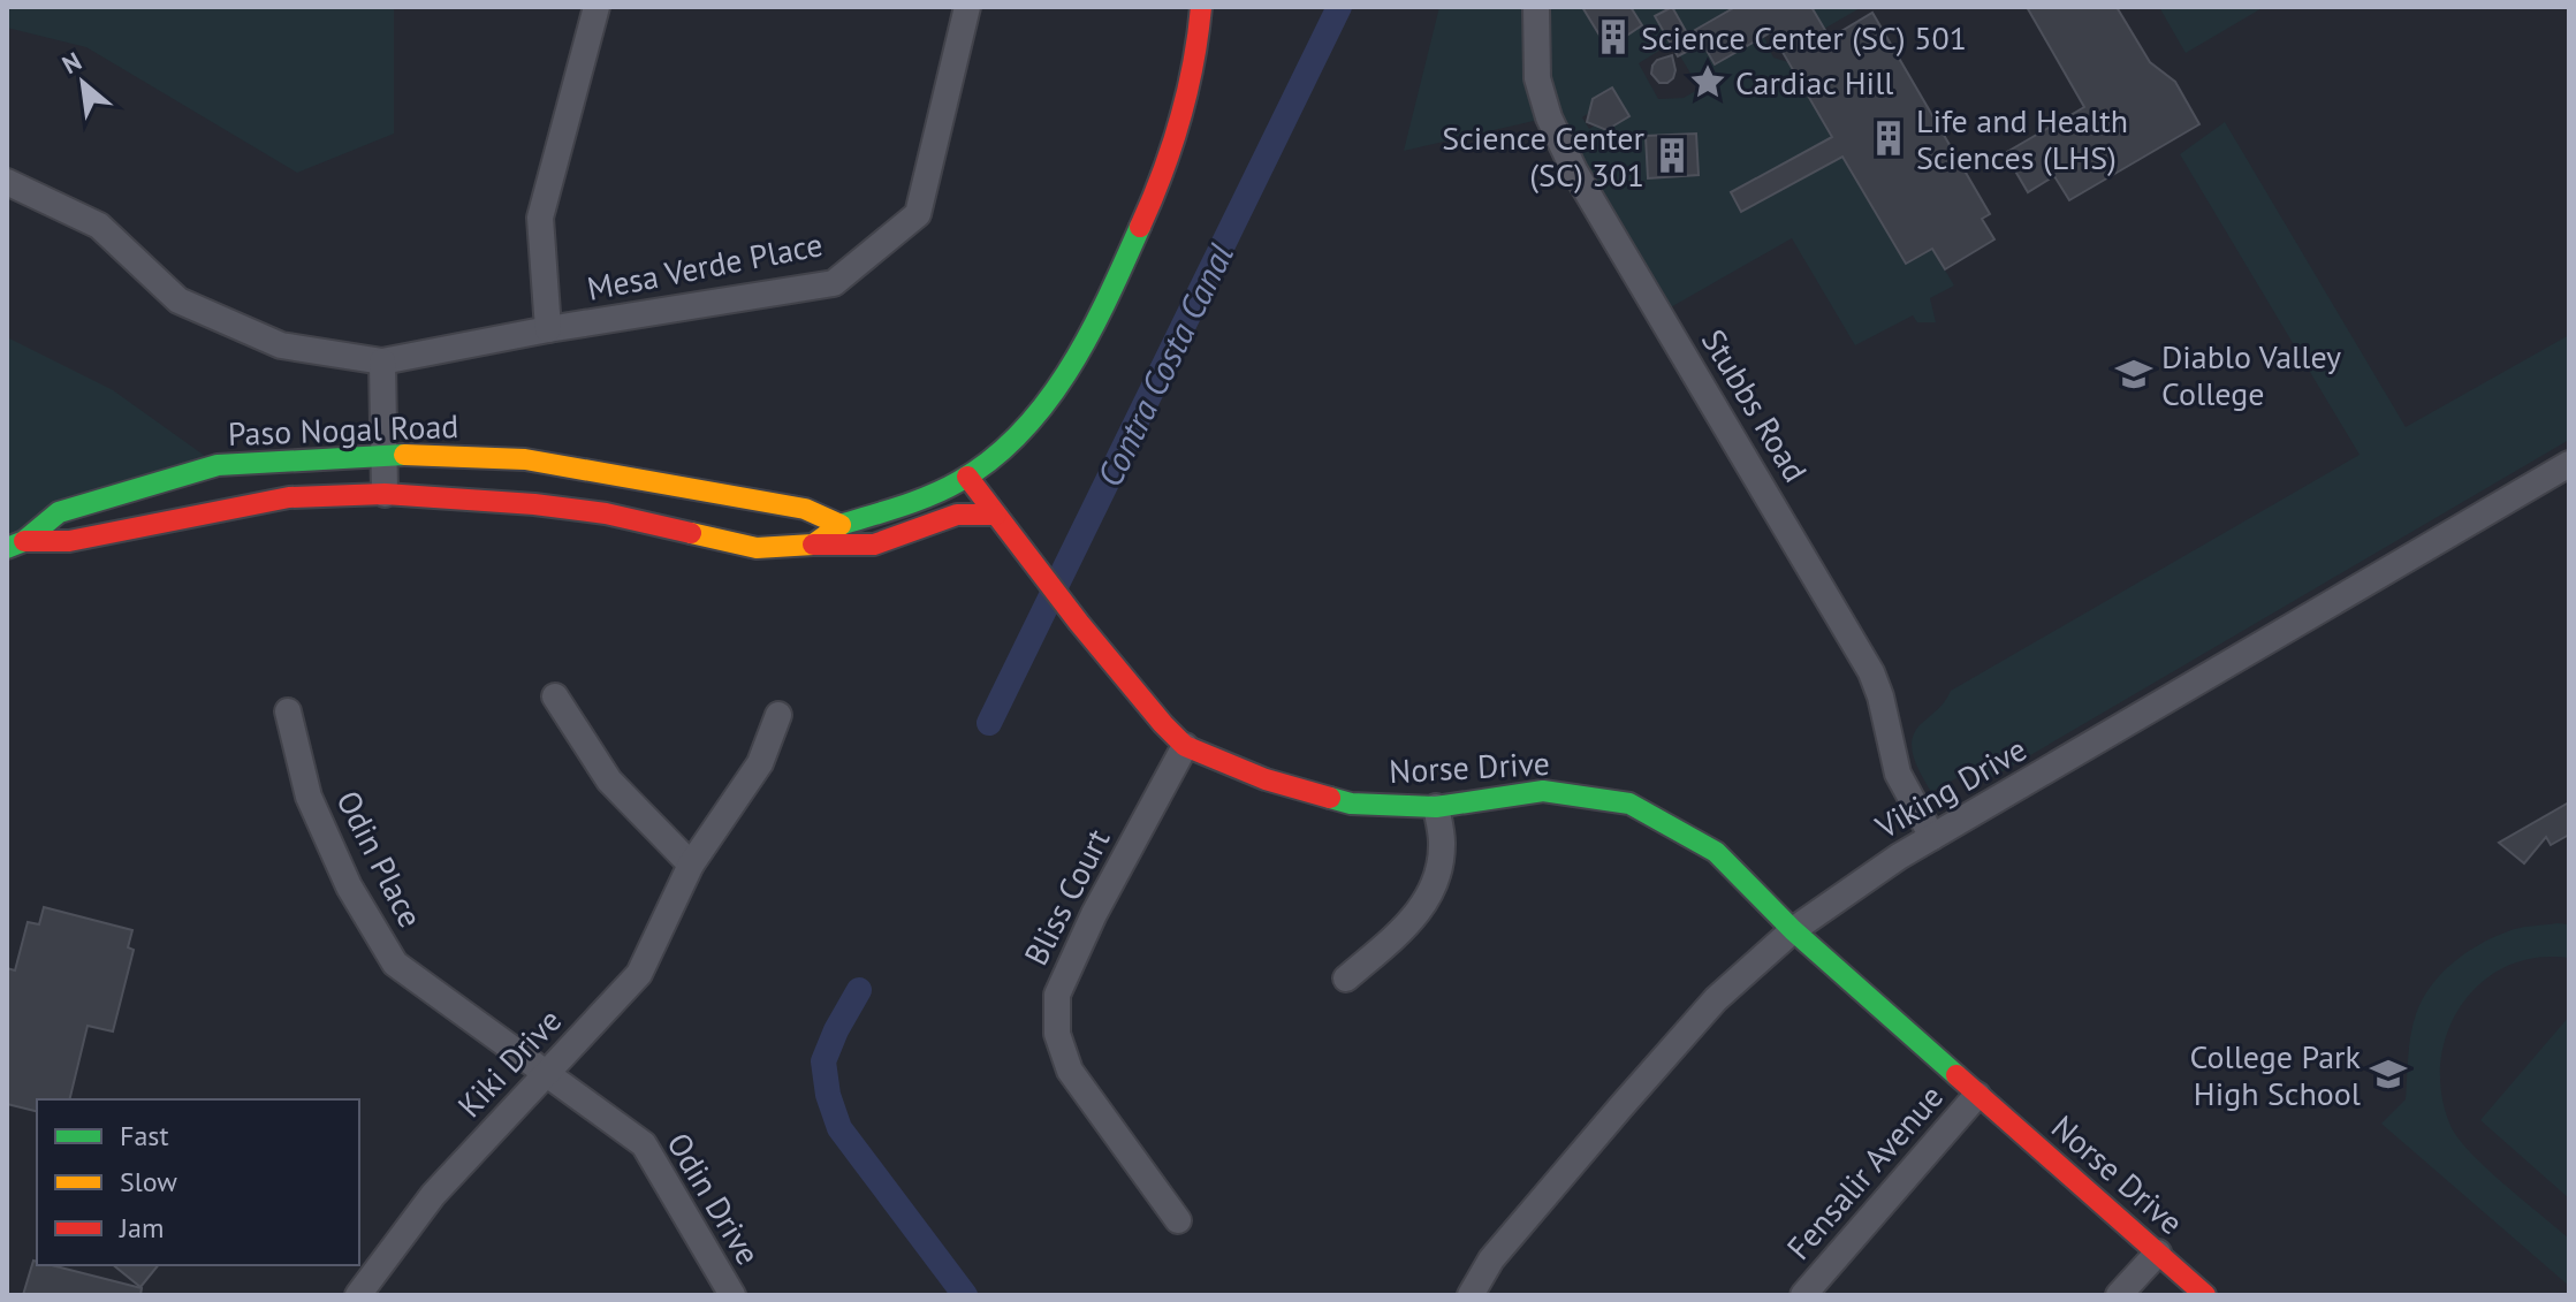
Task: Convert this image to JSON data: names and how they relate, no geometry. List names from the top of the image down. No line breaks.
{"streets":{"street":["Mesa Verde Place","Stubbs Road","Paso Nogal Road","Norse Drive","Viking Drive","Odin Place","Bliss Court","Kiki Drive","Fensalir Avenue","Odin Drive"]},"crossings":[["Stubbs Road","Viking Drive"],["Paso Nogal Road","Norse Drive"],["Norse Drive","Viking Drive"],["Norse Drive","Bliss Court"],["Norse Drive","Fensalir Avenue"],["Odin Place","Kiki Drive"],["Odin Place","Odin Drive"],["Kiki Drive","Odin Drive"]],"water":["Contra Costa Canal"],"places":{"building":["Science Center (SC) 501","Life and Health Sciences (LHS)","Science Center (SC) 301"],"place":["Cardiac Hill"],"school or university":["Diablo Valley College","College Park High School"]},"legend":["Fast","Slow","Jam"],"north":"top left"}
